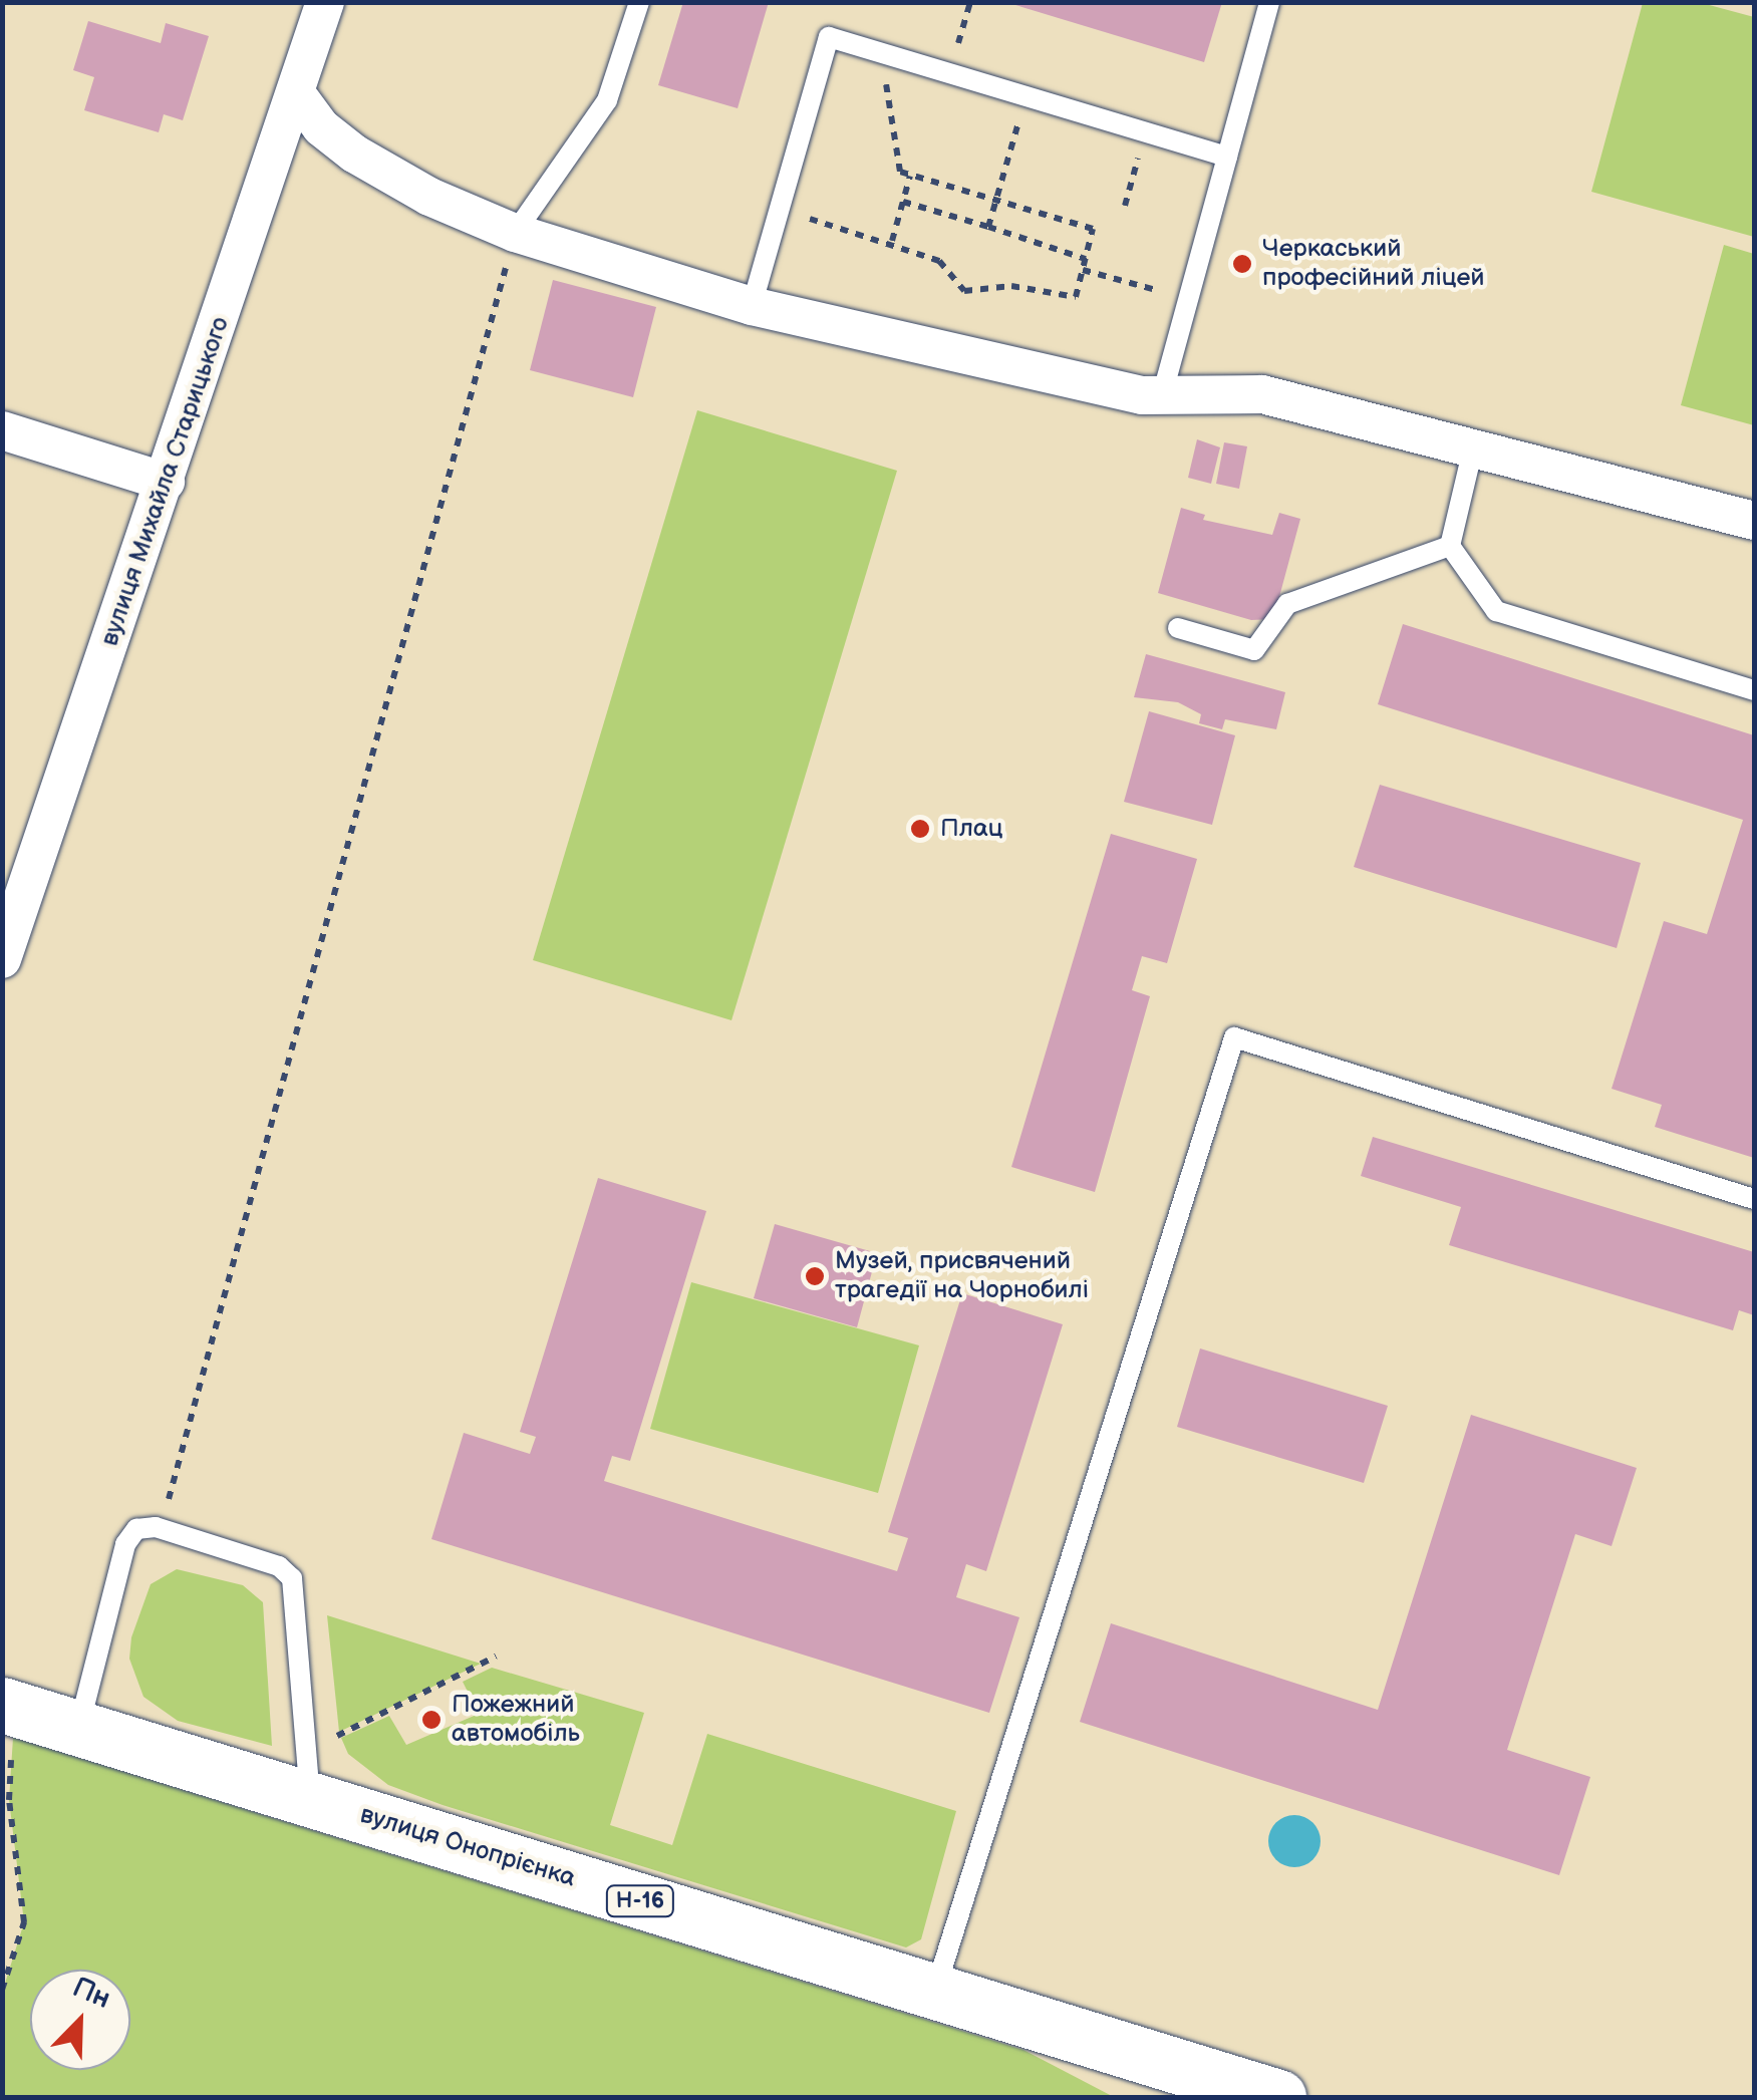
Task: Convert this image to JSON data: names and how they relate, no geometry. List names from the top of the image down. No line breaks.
{"streets":{"main road":["вулиця Онопрієнка","Н-16"],"street":["вулиця Михайла Старицького"]},"places":["Черкаський професійний ліцей","Плац","Музей, присвячений трагедії на Чорнобилі","Пожежний автомобіль"],"north":"top right"}
